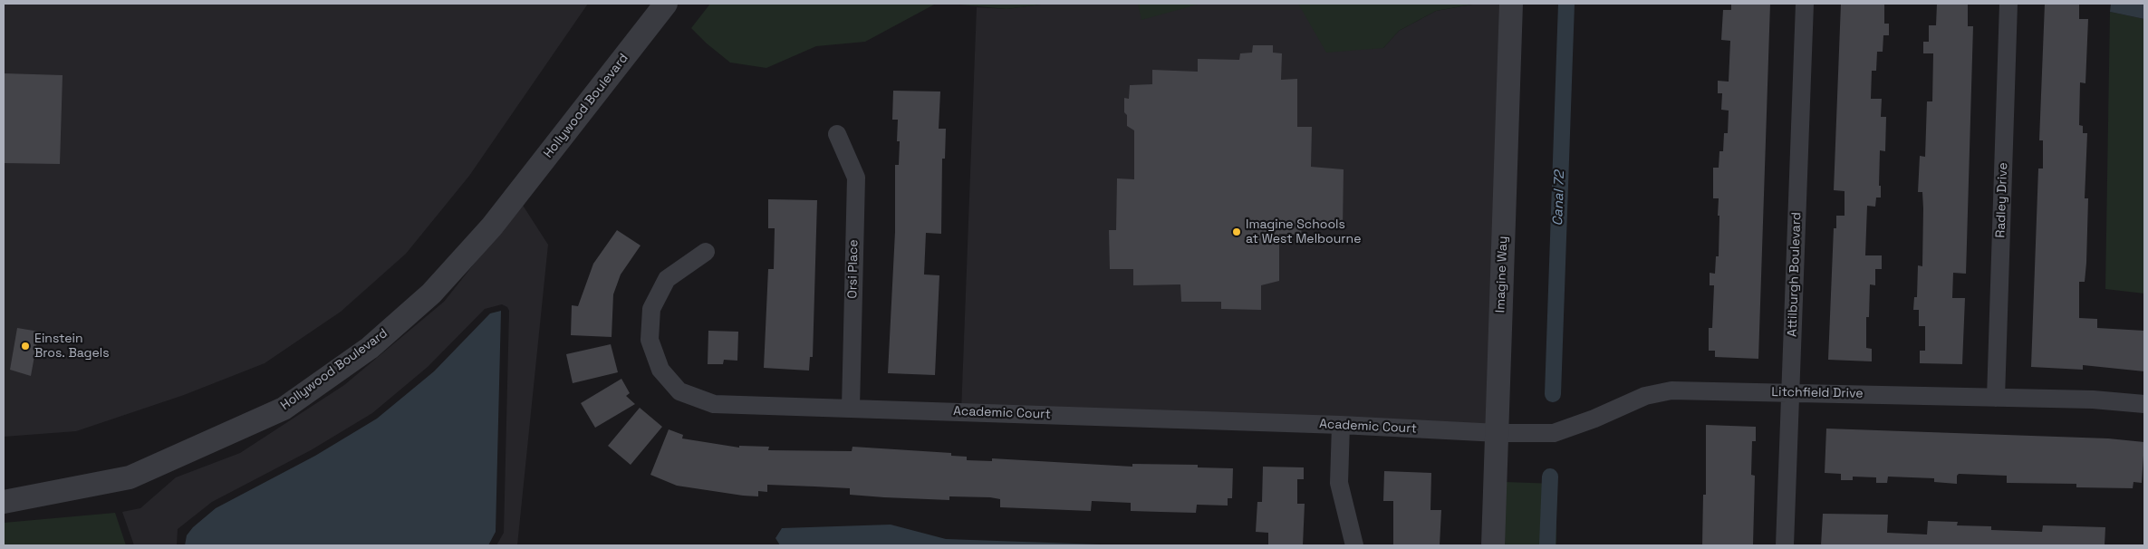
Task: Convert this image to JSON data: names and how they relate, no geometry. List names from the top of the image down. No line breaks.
{"streets":{"street":["Hollywood Boulevard","Radley Drive","Orsi Place","Imagine Way","Attilburgh Boulevard","Litchfield Drive","Academic Court"]},"crossings":[["Radley Drive","Litchfield Drive"],["Orsi Place","Academic Court"],["Imagine Way","Litchfield Drive"],["Imagine Way","Academic Court"],["Attilburgh Boulevard","Litchfield Drive"],["Litchfield Drive","Academic Court"]],"water":["Canal 72"],"places":["Imagine Schools at West Melbourne","Einstein Bros. Bagels"]}
